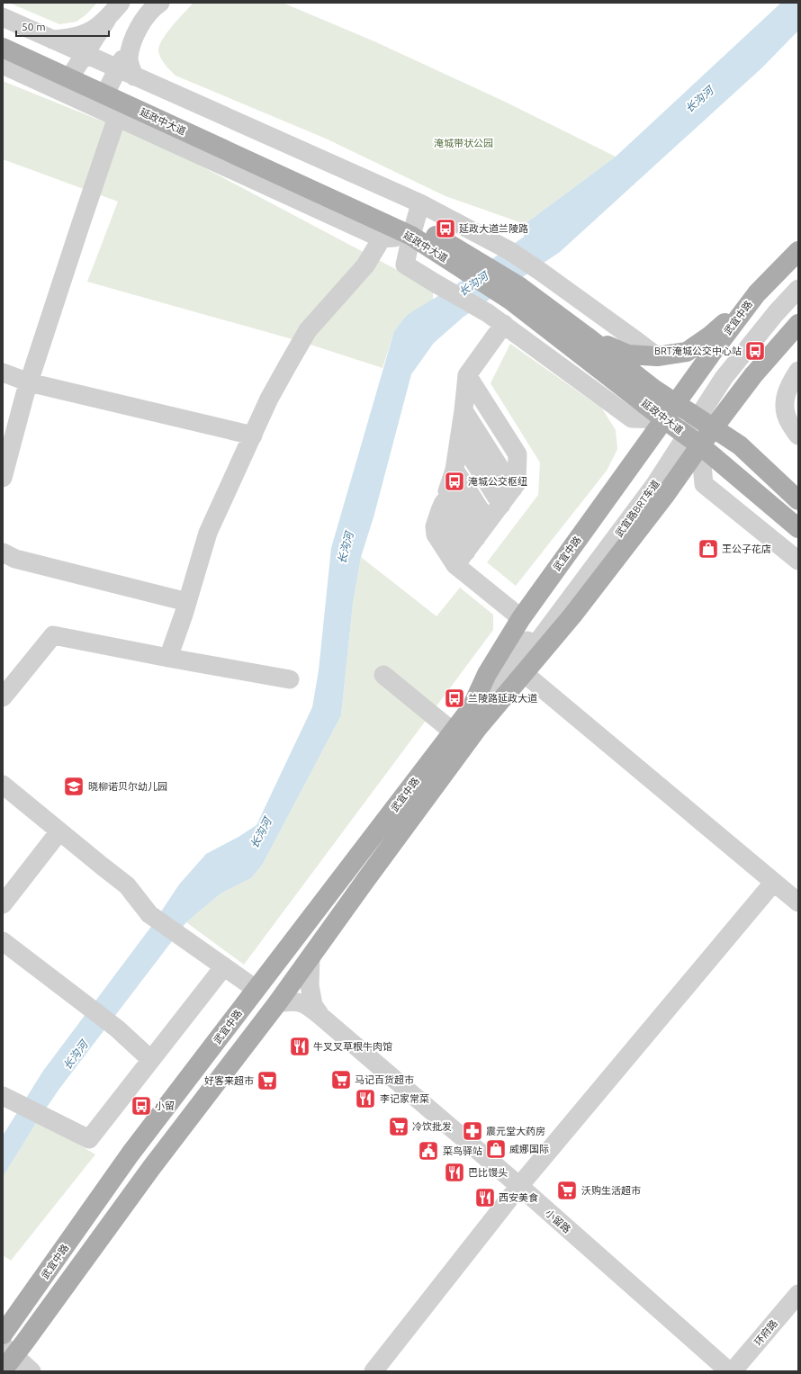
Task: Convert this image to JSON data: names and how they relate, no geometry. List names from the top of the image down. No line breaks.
{"streets":{"main road":["延政中大道","武宜中路"],"street":["武宜路BRT车道","小留路","环府路"]},"crossings":[["延政中大道","武宜中路"],["延政中大道","武宜路BRT车道"],["武宜中路","武宜路BRT车道"],["武宜中路","小留路"]],"water":["长沟河"],"parks":["淹城带状公园"],"places":{"bus stop":["延政大道兰陵路","BRT淹城公交中心站","淹城公交枢纽","兰陵路延政大道","小留"],"shop":["王公子花店","威娜国际"],"school or university":["晓柳诺贝尔幼儿园"],"restaurant":["牛叉叉草根牛肉馆","李记家常菜","巴比馒头","西安美食"],"supermarket":["马记百货超市","好客来超市","冷饮批发","沃购生活超市"],"pharmacy":["震元堂大药房"],"public building":["菜鸟驿站"]},"scale_bar":"50 m"}
